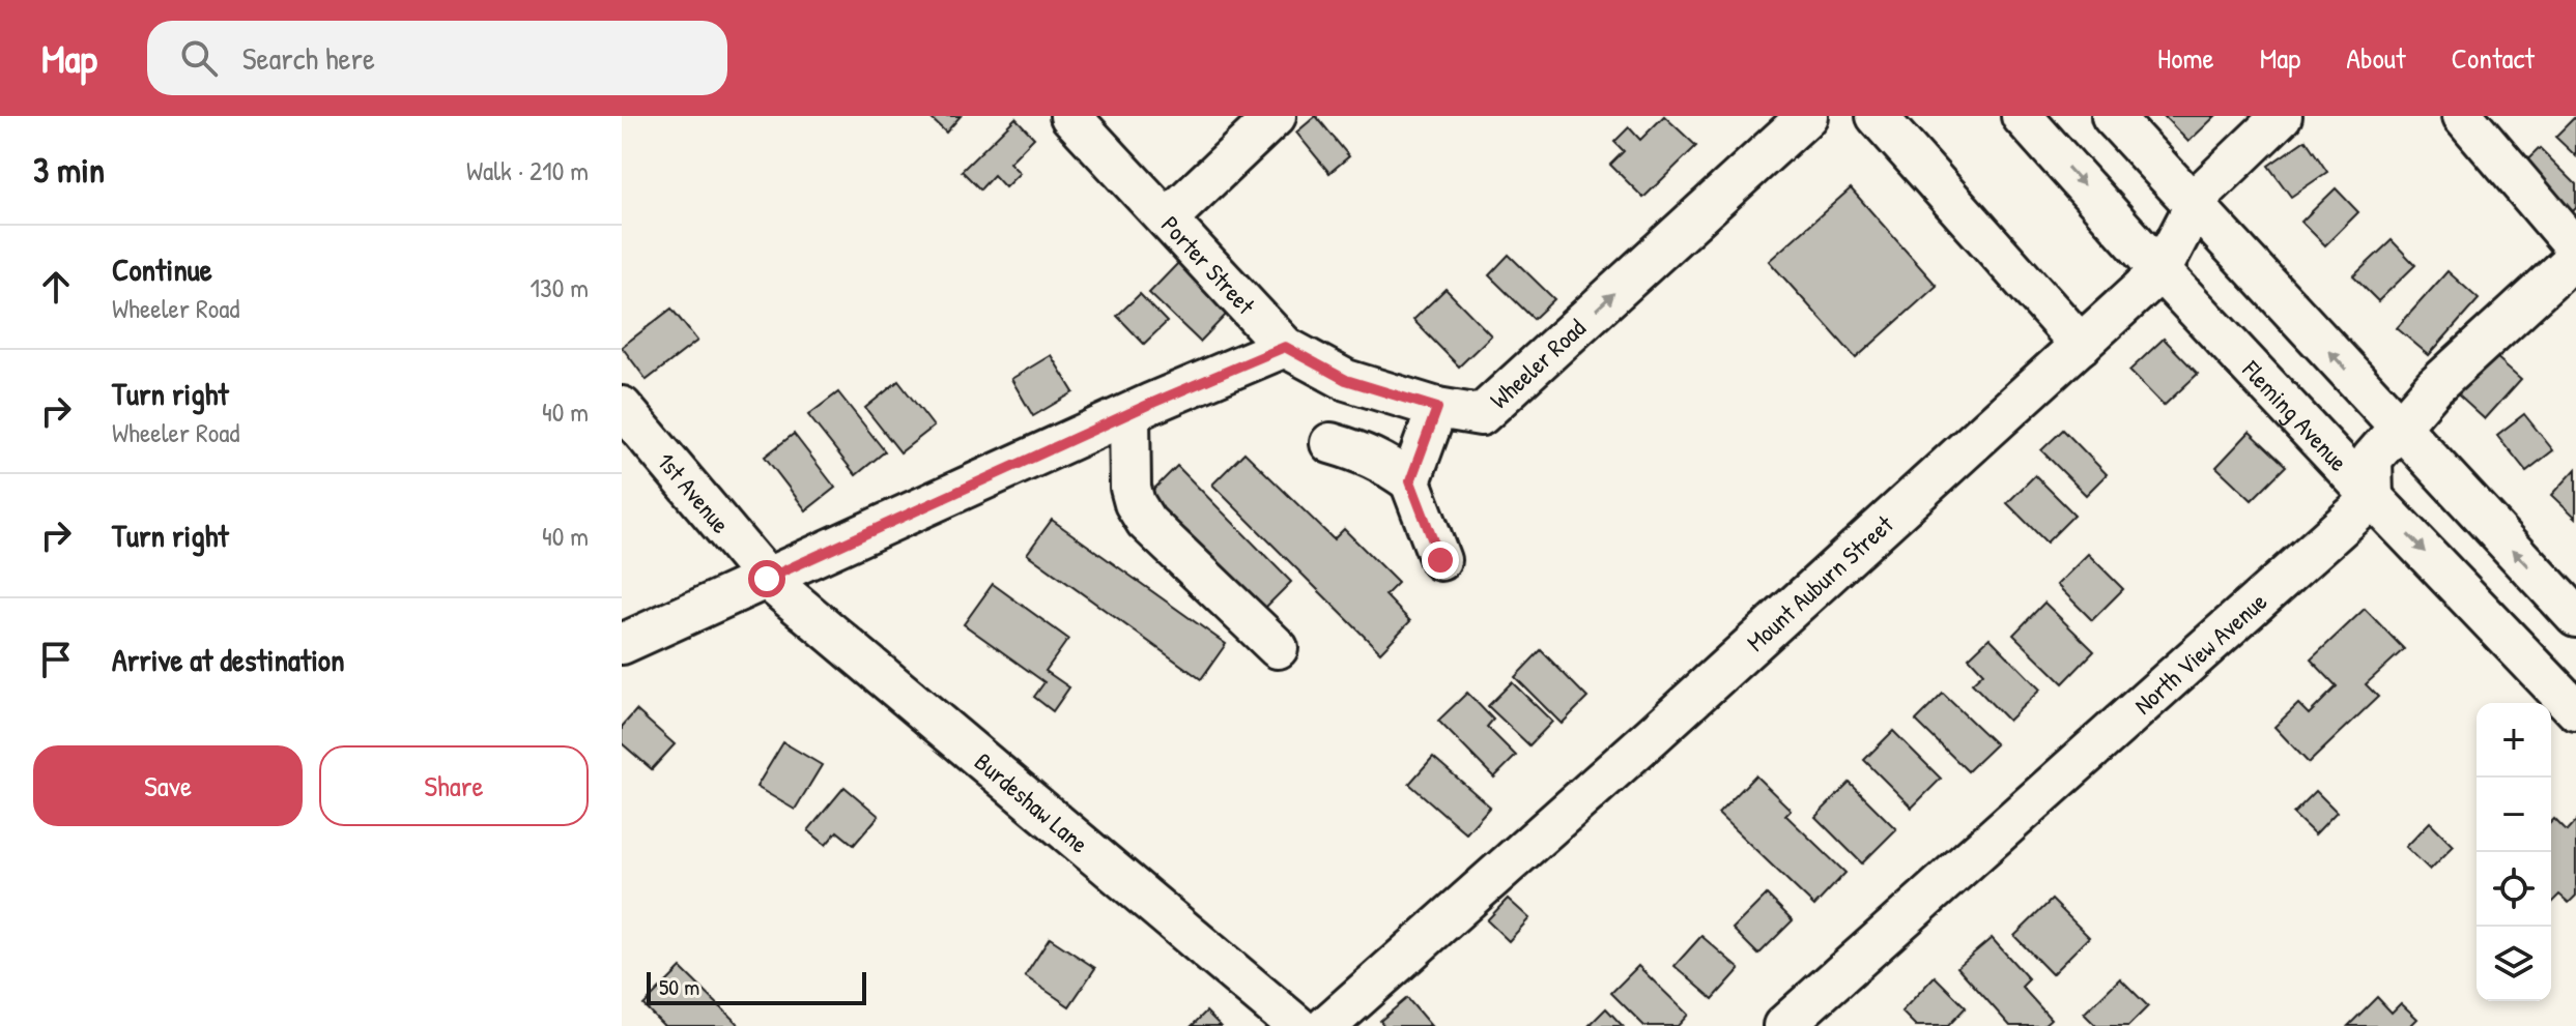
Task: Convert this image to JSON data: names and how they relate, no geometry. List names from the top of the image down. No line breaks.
{"streets":{"street":["Porter Street","Wheeler Road","Fleming Avenue","1st Avenue","Mount Auburn Street","North View Avenue","Burdeshaw Lane"]},"crossings":[["Porter Street","Wheeler Road"],["Fleming Avenue","Mount Auburn Street"],["Fleming Avenue","North View Avenue"],["1st Avenue","Burdeshaw Lane"]],"one_way":["Wheeler Road"],"scale_bar":"50 m","page":{"header":"Map","search":"Search here","nav":["Home","Map","About","Contact"],"heading":["3 min","Walk · 210 m"],"list":[["Continue","Wheeler Road","130 m"],["Turn right","Wheeler Road","40 m"],["Turn right","40 m"],"Arrive at destination"],"map_buttons":["+","−"],"buttons":["Save","Share"],"scale":"50 m"}}
